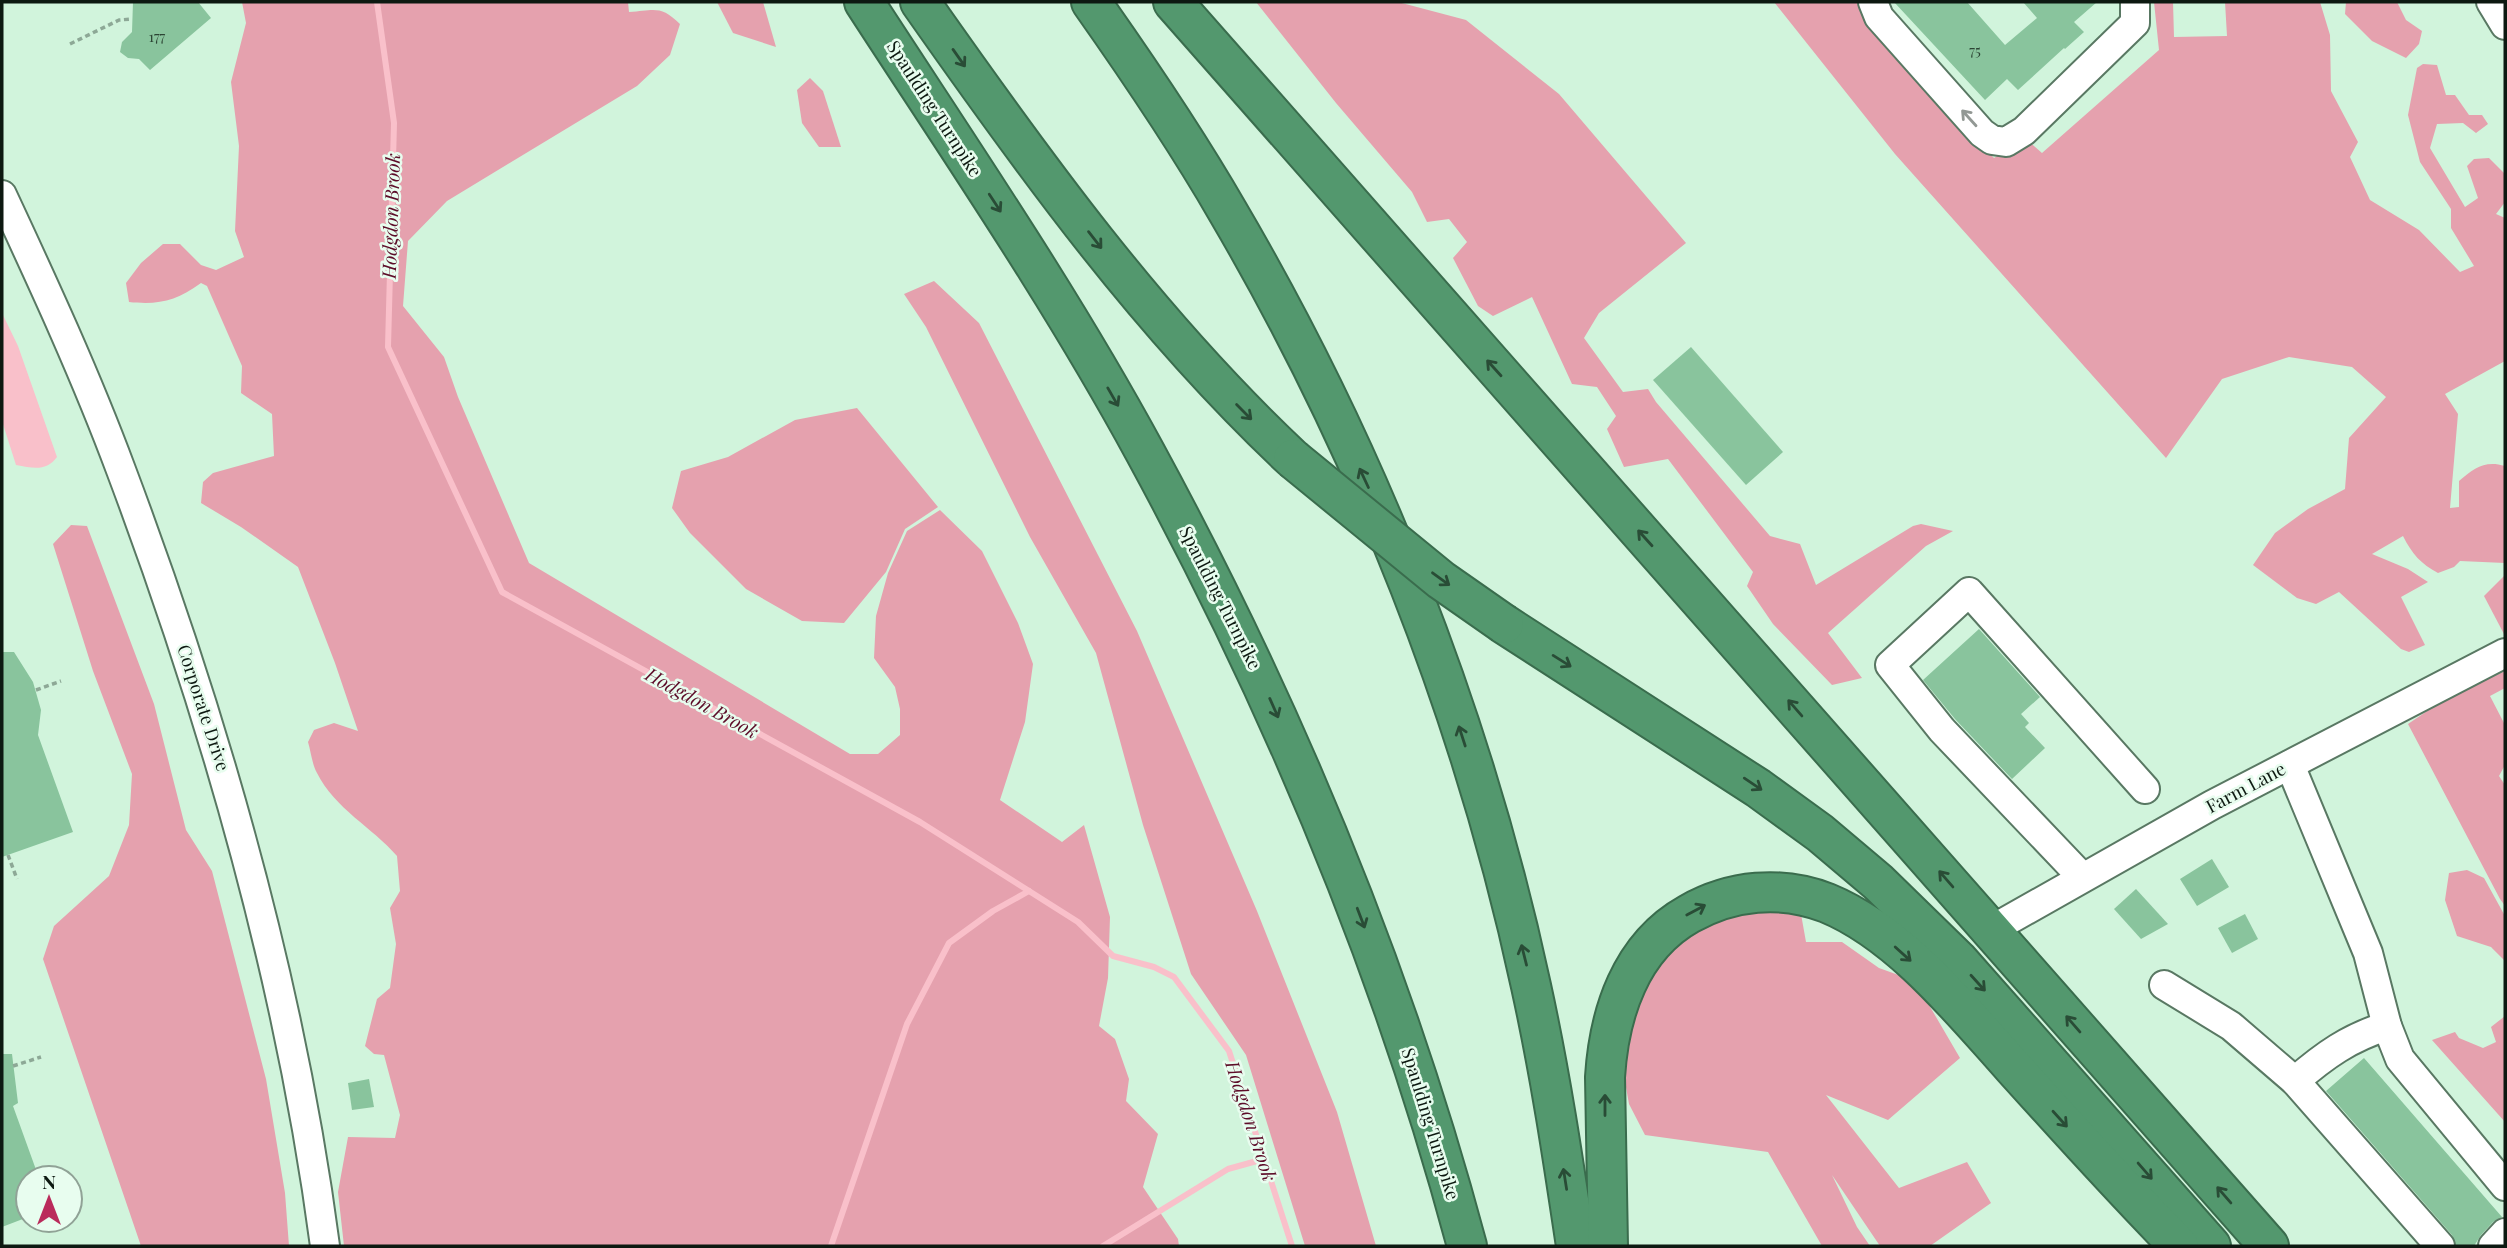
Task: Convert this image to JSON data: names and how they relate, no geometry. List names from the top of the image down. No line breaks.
{"streets":{"highway":["Spaulding Turnpike"],"street":["Corporate Drive","Farm Lane"]},"water":["Hodgdon Brook"],"house_numbers":["177","75"],"north":"top"}
